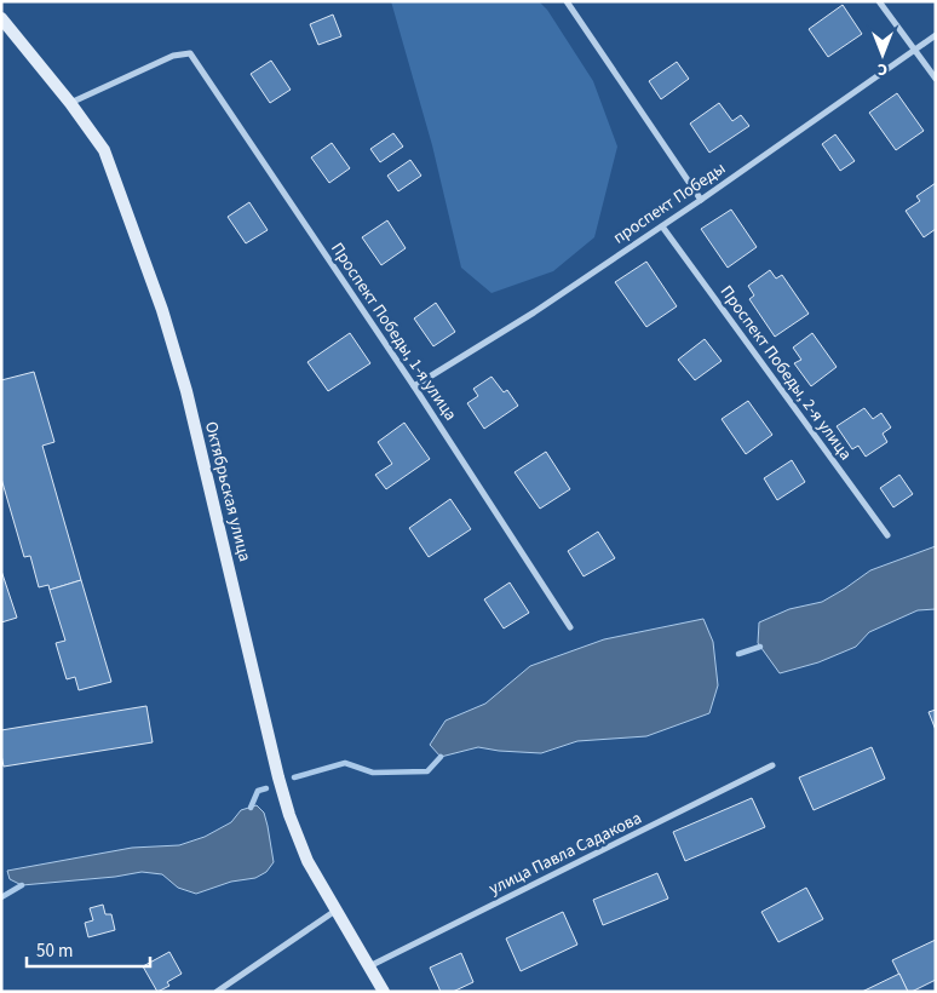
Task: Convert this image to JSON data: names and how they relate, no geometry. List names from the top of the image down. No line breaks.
{"streets":{"street":["проспект Победы","Проспект Победы, 1-я улица","Проспект Победы, 2-я улица","Октябрьская улица","улица Павла Садакова"]},"crossings":[["проспект Победы","Проспект Победы, 1-я улица"],["проспект Победы","Проспект Победы, 2-я улица"],["Проспект Победы, 1-я улица","Октябрьская улица"],["Октябрьская улица","улица Павла Садакова"]],"scale_bar":"50 m","north":"bottom"}
